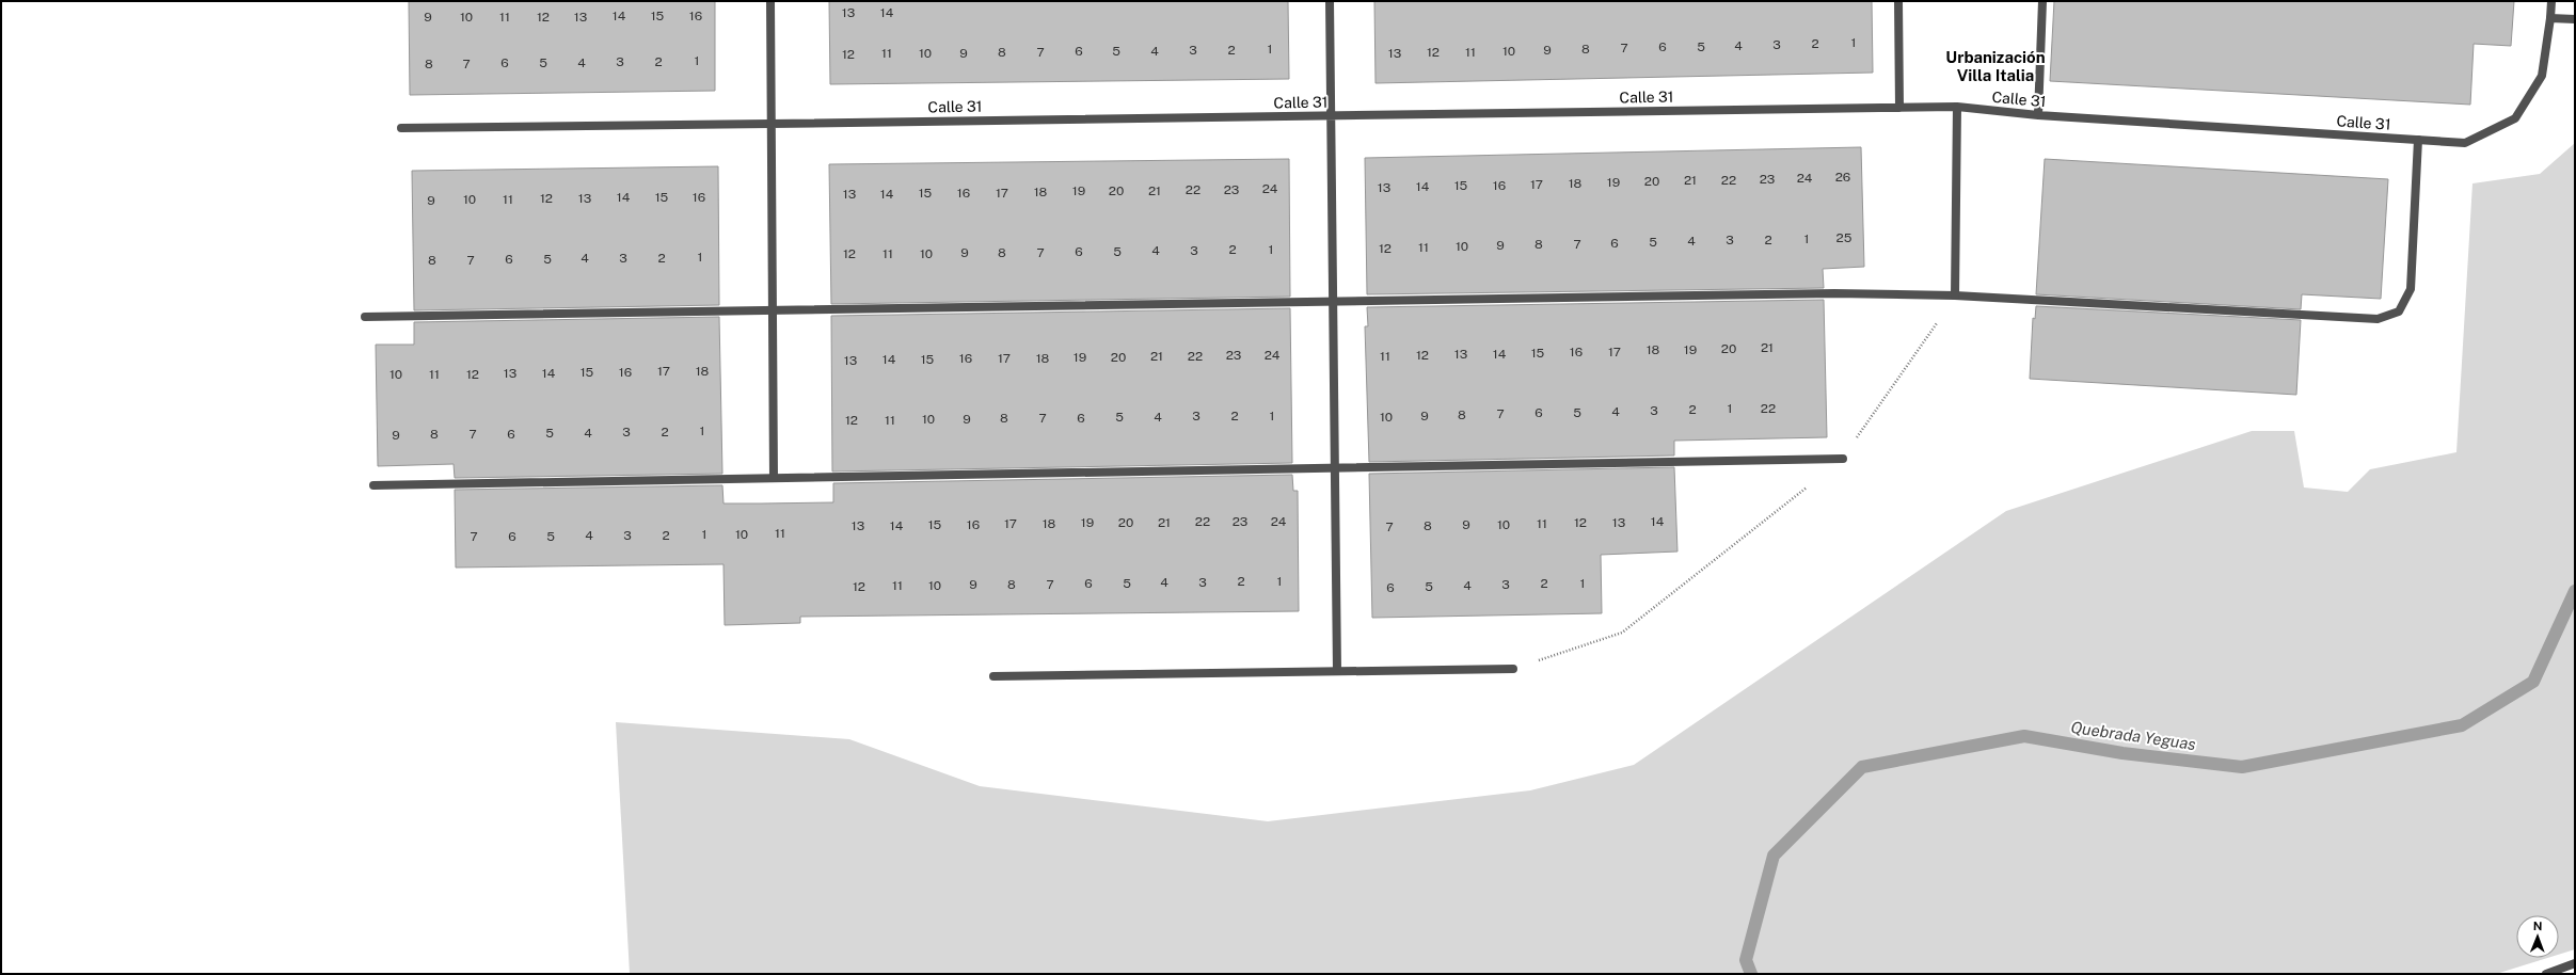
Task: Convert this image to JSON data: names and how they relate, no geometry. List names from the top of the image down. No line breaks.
{"streets":{"street":["Calle 31"]},"districts":["Urbanización Villa Italia"],"water":["Quebrada Yeguas"],"house_numbers":["13","14","14","15","16","9","10","11","12","13","1","2","3","4","6","5","7","1","8","3","2","9","6","5","4","10","8","7","12","11","11","10","9","13","12","1","3","2","6","5","4","8","7","26","24","23","21","22","20","19","18","17","15","16","14","13","24","22","23","19","20","21","18","15","16","17","13","14","14","15","16","12","13","10","11","9","25","1","3","2","4","5","6","8","7","9","10","11","12","2","1","4","3","6","5","9","8","7","12","11","10","1","4","3","2","6","5","8","7","21","20","18","19","16","17","15","13","14","23","24","12","21","22","11","19","20","16","17","18","14","15","13","17","18","15","16","13","14","10","11","12","1","22","2","3","4","6","5","7","8","3","2","1","9","5","4","10","8","7","6","10","9","12","11","1","3","2","5","4","8","7","6","9","22","23","24","14","19","20","21","12","13","17","18","11","15","16","9","10","13","14","8","7","11","1","10","4","3","2","7","6","5","2","1","4","3","6","5","2","1","9","8","7","3","11","10","4","12","5","6"],"north":"top"}
